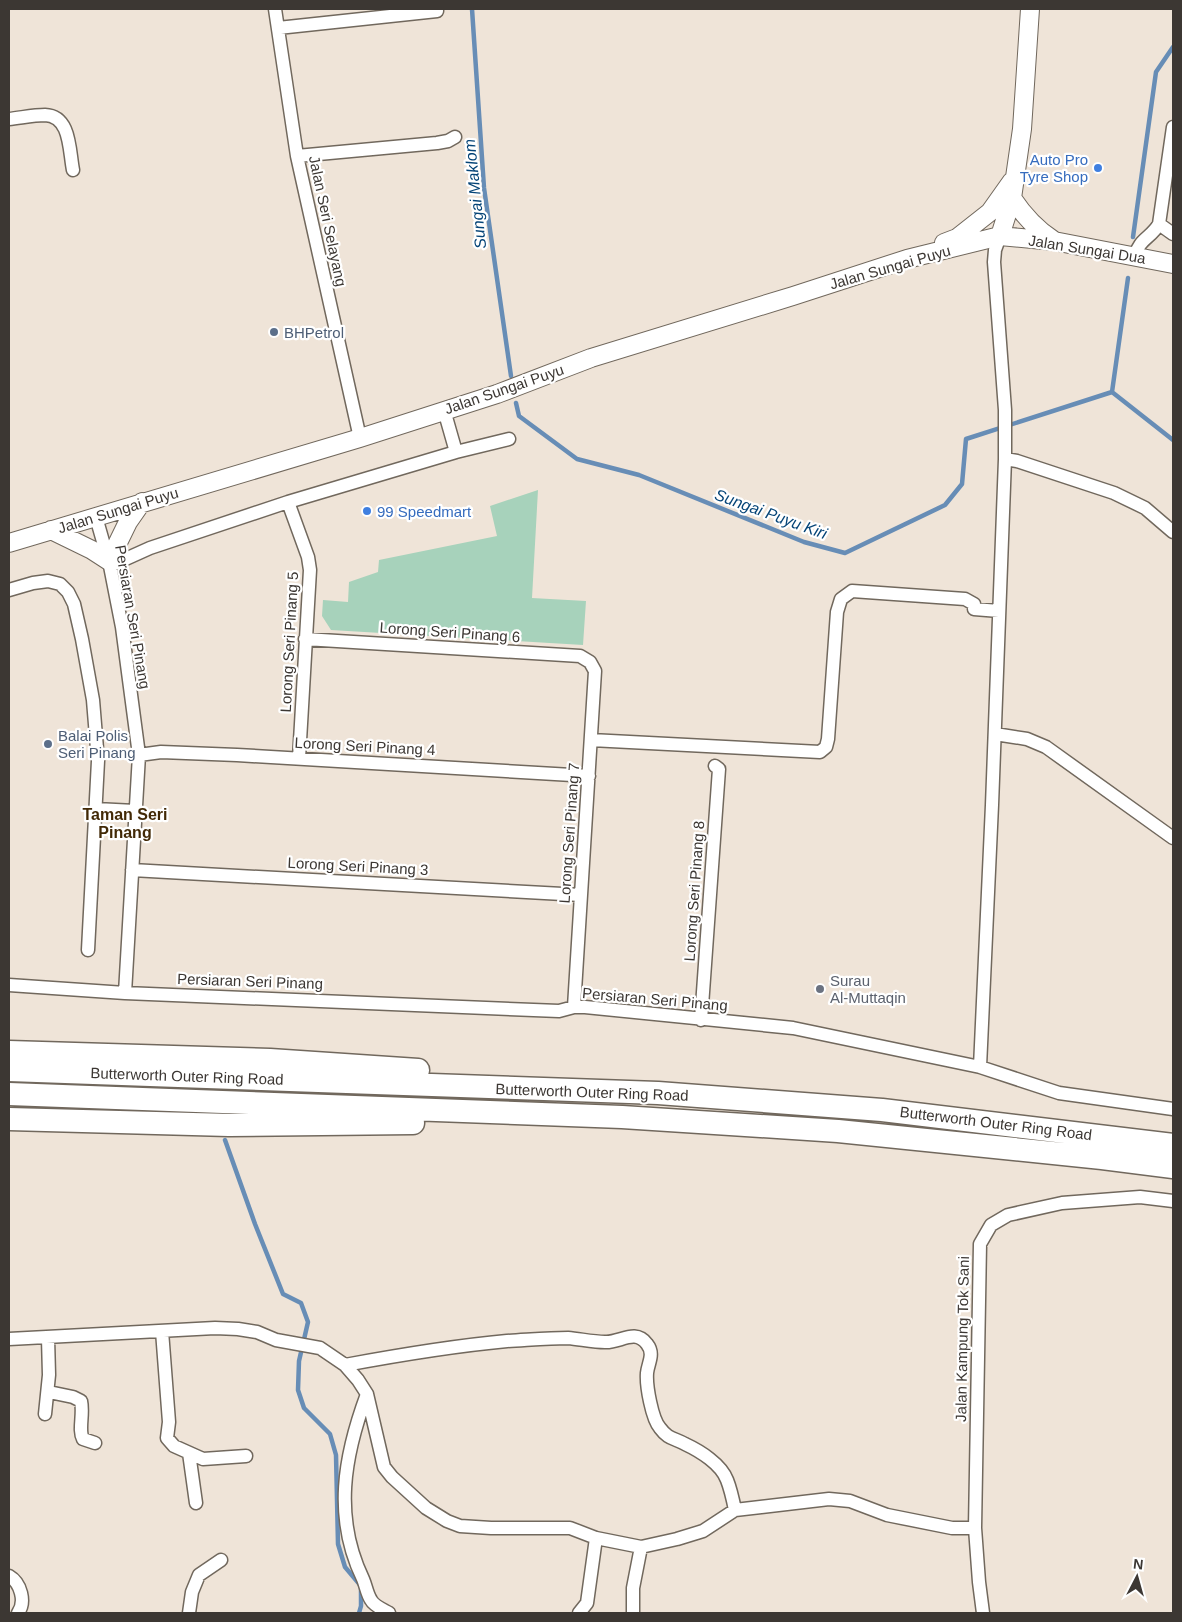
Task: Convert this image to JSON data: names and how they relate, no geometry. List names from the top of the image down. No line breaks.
{"streets":{"highway":["Butterworth Outer Ring Road"],"main road":["Jalan Sungai Dua","Jalan Sungai Puyu"],"street":["Jalan Seri Selayang","Persiaran Seri Pinang","Lorong Seri Pinang 6","Lorong Seri Pinang 5","Lorong Seri Pinang 4","Lorong Seri Pinang 7","Lorong Seri Pinang 3","Lorong Seri Pinang 8","Jalan Kampung Tok Sani"]},"crossings":[["Jalan Seri Selayang","Jalan Sungai Puyu"],["Jalan Sungai Dua","Jalan Sungai Puyu"],["Jalan Sungai Puyu","Persiaran Seri Pinang"],["Persiaran Seri Pinang","Lorong Seri Pinang 4"],["Persiaran Seri Pinang","Lorong Seri Pinang 7"],["Persiaran Seri Pinang","Lorong Seri Pinang 3"],["Persiaran Seri Pinang","Lorong Seri Pinang 8"],["Lorong Seri Pinang 6","Lorong Seri Pinang 5"],["Lorong Seri Pinang 6","Lorong Seri Pinang 7"],["Lorong Seri Pinang 5","Lorong Seri Pinang 4"],["Lorong Seri Pinang 4","Lorong Seri Pinang 7"],["Lorong Seri Pinang 7","Lorong Seri Pinang 3"]],"districts":["Taman Seri Pinang"],"water":["Sungai Maklom","Sungai Puyu Kiri"],"places":["Auto Pro Tyre Shop","BHPetrol","99 Speedmart","Balai Polis Seri Pinang","Surau Al-Muttaqin"],"north":"top"}
